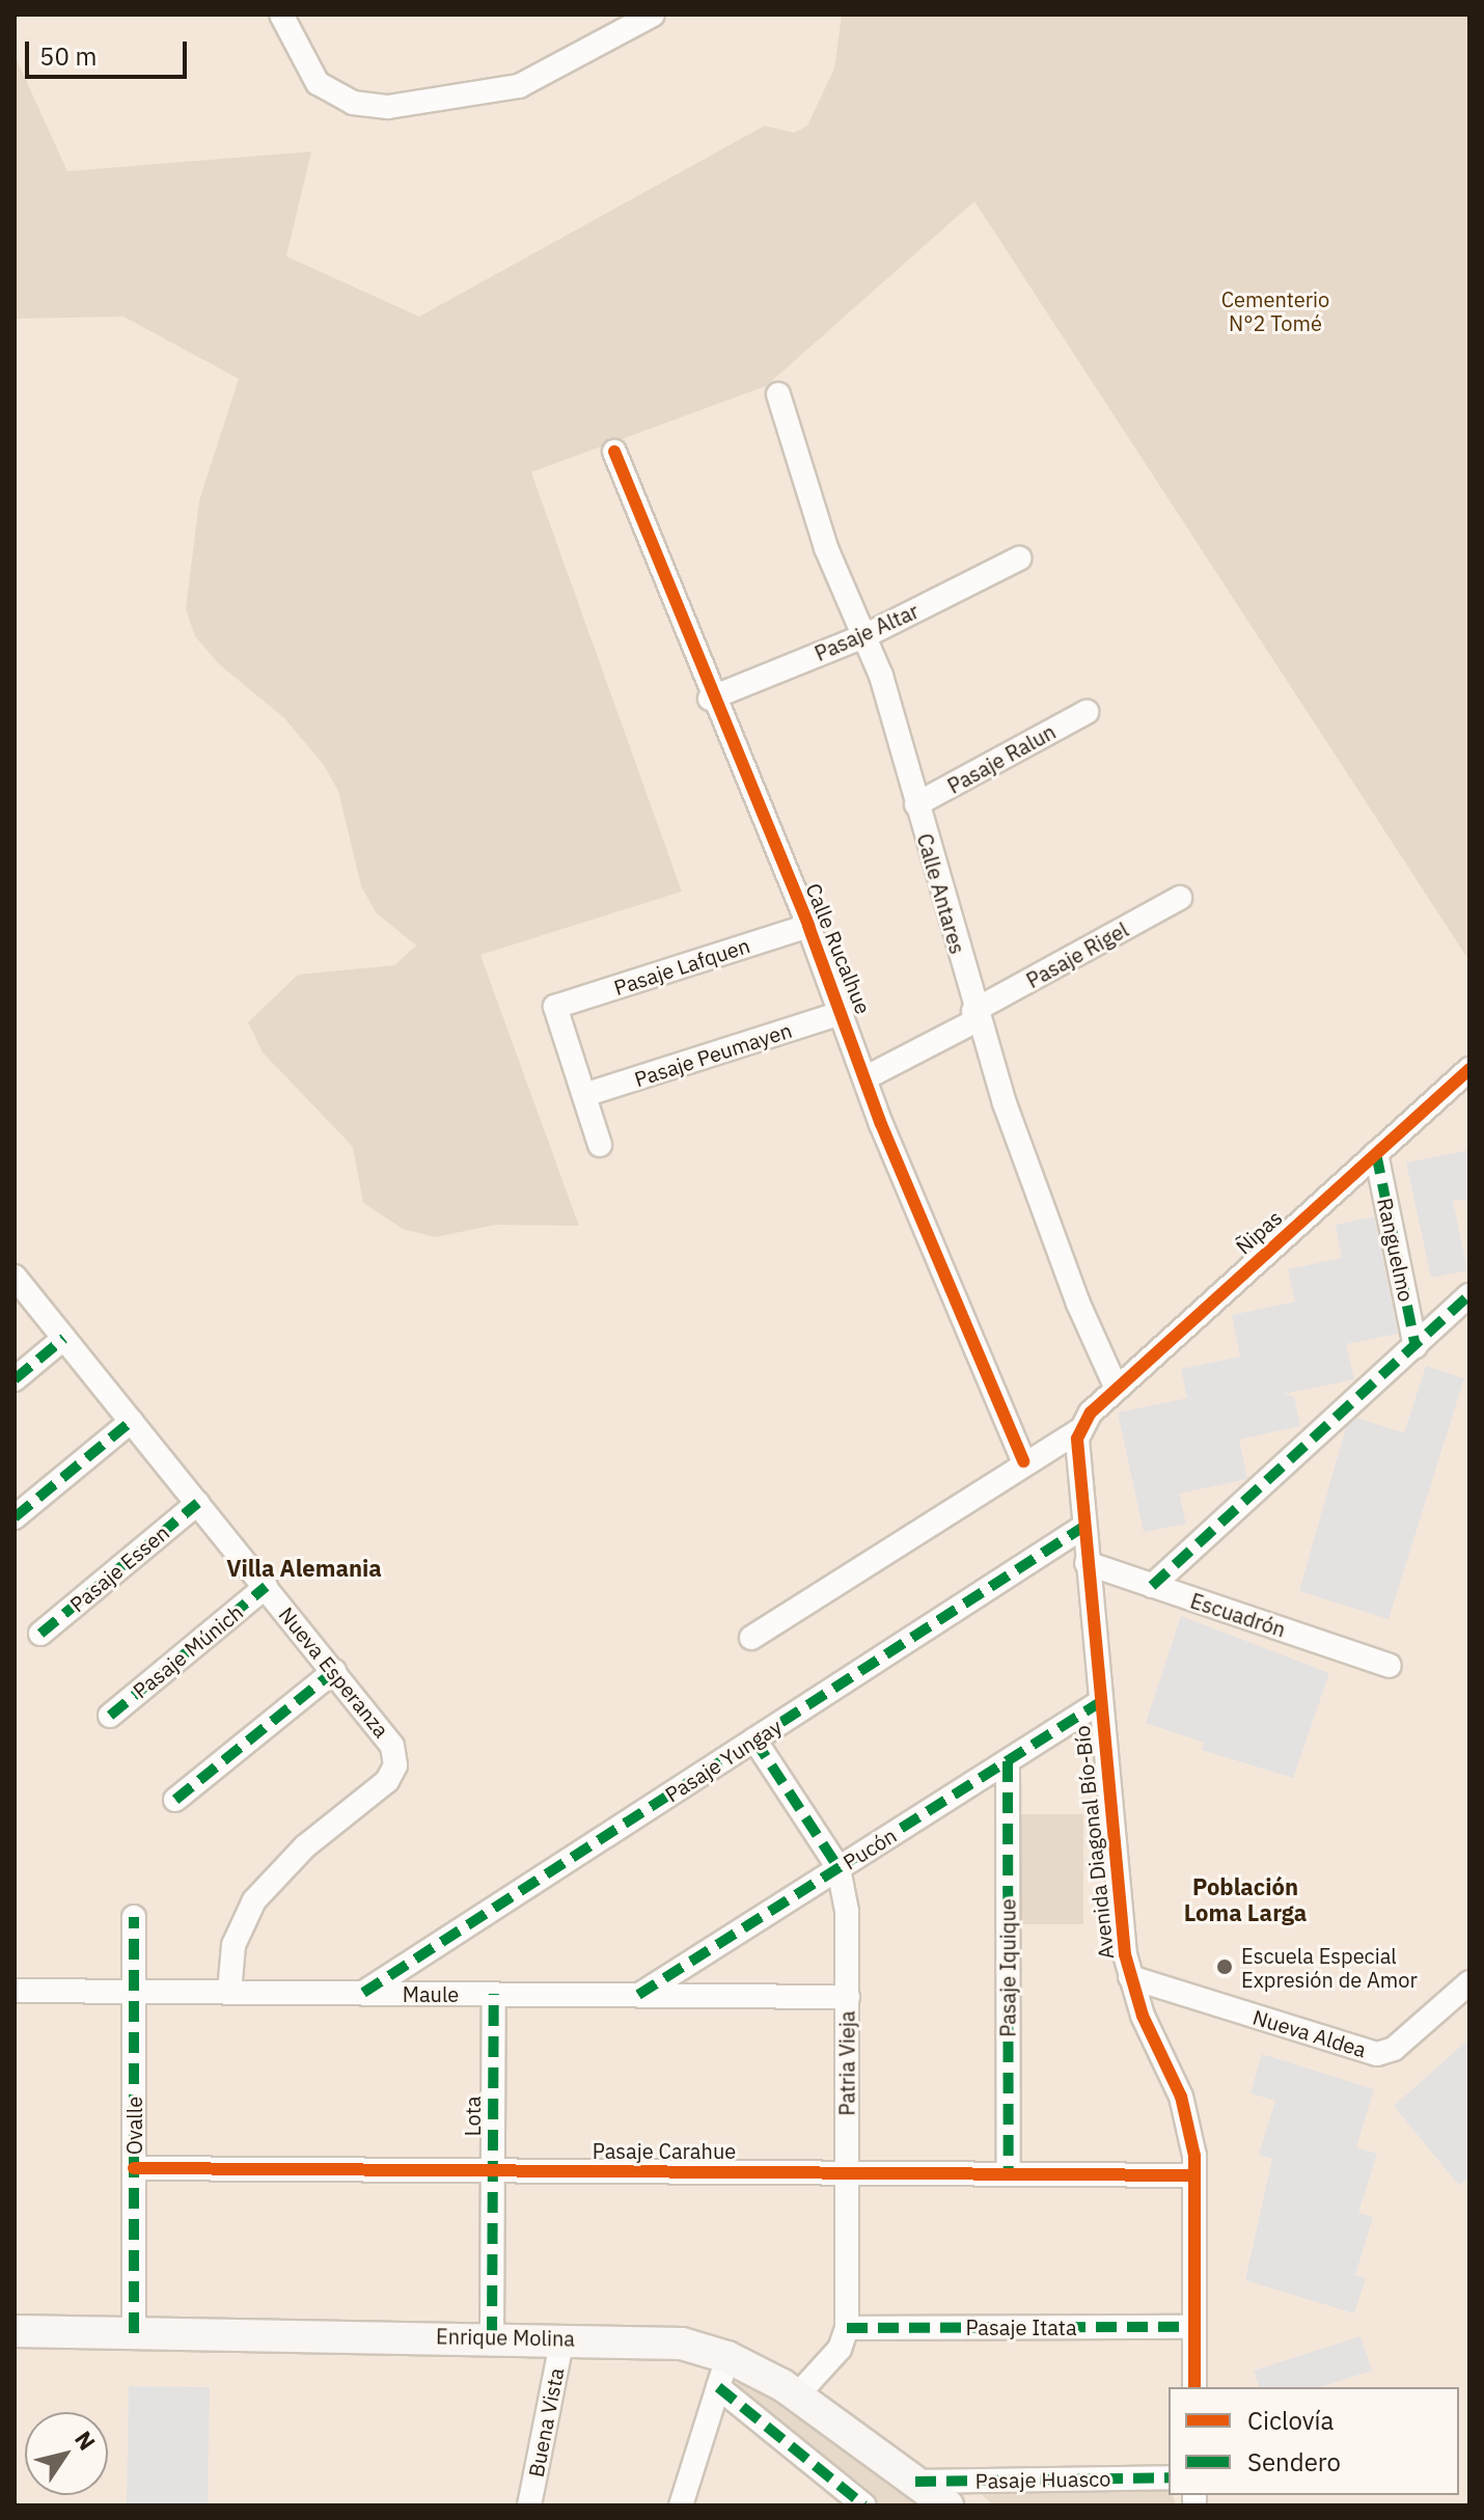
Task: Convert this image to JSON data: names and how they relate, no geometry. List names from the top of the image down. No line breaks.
{"streets":{"main road":["Enrique Molina"],"street":["Pasaje Altar","Pasaje Ralun","Calle Antares","Calle Rucalhue","Pasaje Rigel","Pasaje Lafquen","Pasaje Peumayen","Ñipas","Ranguelmo","Pasaje Essen","Escuadrón","Pasaje Múnich","Nueva Esperanza","Pasaje Yungay","Avenida Diagonal Bío-Bío","Pucón","Pasaje Iquique","Maule","Nueva Aldea","Patria Vieja","Lota","Ovalle","Pasaje Carahue","Pasaje Itata","Buena Vista","Pasaje Huasco"]},"crossings":[["Pasaje Altar","Calle Antares"],["Pasaje Altar","Calle Rucalhue"],["Pasaje Ralun","Calle Antares"],["Calle Antares","Pasaje Rigel"],["Calle Antares","Ñipas"],["Calle Rucalhue","Pasaje Lafquen"],["Calle Rucalhue","Pasaje Peumayen"],["Calle Rucalhue","Ñipas"],["Pasaje Lafquen","Pasaje Peumayen"],["Ñipas","Ranguelmo"],["Ñipas","Avenida Diagonal Bío-Bío"],["Pasaje Essen","Nueva Esperanza"],["Escuadrón","Avenida Diagonal Bío-Bío"],["Pasaje Múnich","Nueva Esperanza"],["Nueva Esperanza","Maule"],["Pasaje Yungay","Avenida Diagonal Bío-Bío"],["Pasaje Yungay","Maule"],["Pasaje Yungay","Patria Vieja"],["Avenida Diagonal Bío-Bío","Pucón"],["Avenida Diagonal Bío-Bío","Nueva Aldea"],["Avenida Diagonal Bío-Bío","Pasaje Carahue"],["Avenida Diagonal Bío-Bío","Pasaje Itata"],["Pucón","Pasaje Iquique"],["Pucón","Maule"],["Pucón","Patria Vieja"],["Pasaje Iquique","Pasaje Carahue"],["Maule","Patria Vieja"],["Maule","Lota"],["Maule","Ovalle"],["Patria Vieja","Pasaje Carahue"],["Patria Vieja","Pasaje Itata"],["Patria Vieja","Enrique Molina"],["Lota","Pasaje Carahue"],["Lota","Enrique Molina"],["Ovalle","Pasaje Carahue"],["Ovalle","Enrique Molina"],["Enrique Molina","Buena Vista"],["Enrique Molina","Pasaje Huasco"]],"districts":["Villa Alemania","Población Loma Larga"],"parks":["Cementerio N°2 Tomé"],"places":["Escuela Especial Expresión de Amor"],"legend":["Ciclovía","Sendero"],"scale_bar":"50 m","north":"top right"}
